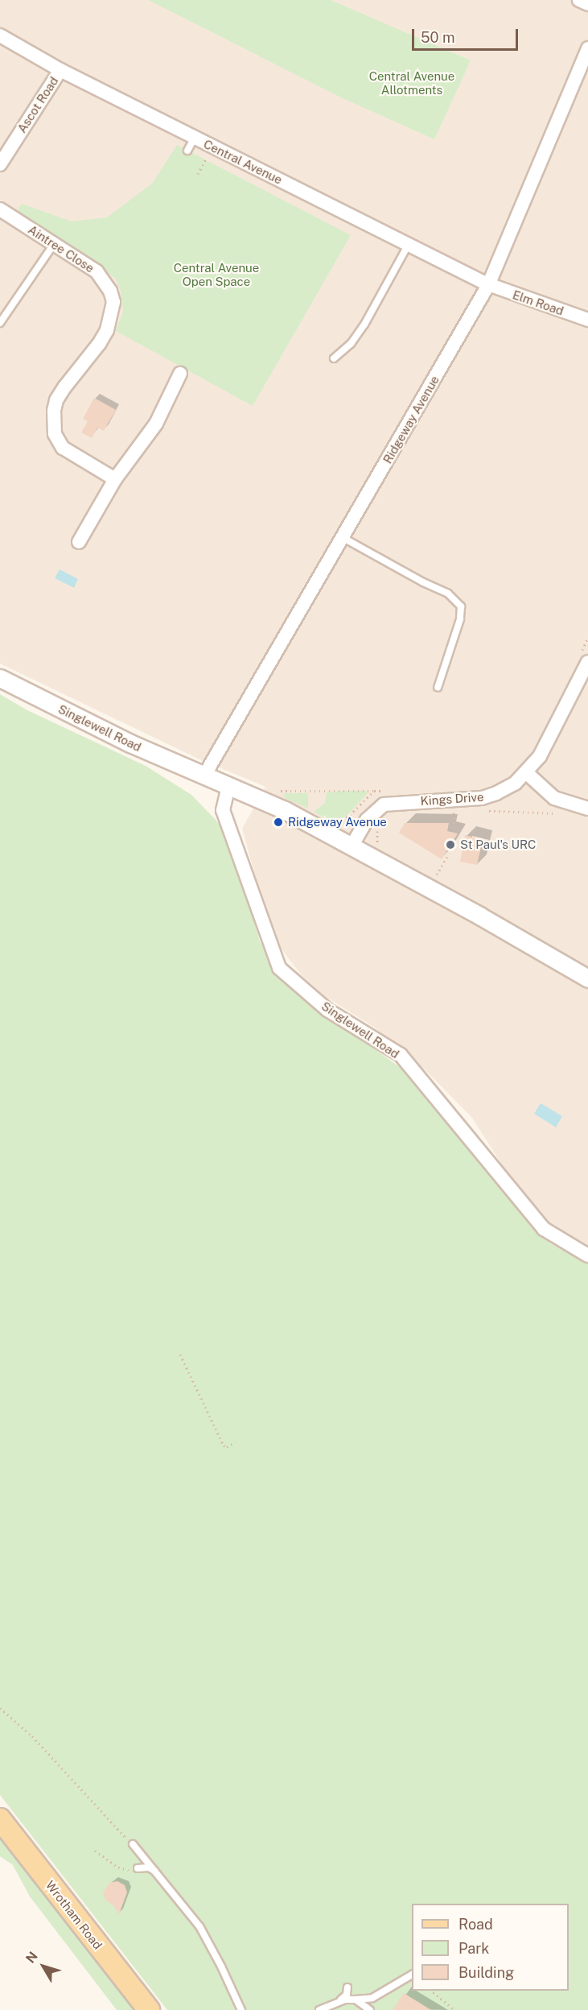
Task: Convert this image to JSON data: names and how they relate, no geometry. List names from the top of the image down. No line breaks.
{"streets":{"main road":["Wrotham Road"],"street":["Ascot Road","Central Avenue","Aintree Close","Elm Road","Ridgeway Avenue","Singlewell Road","Kings Drive"]},"crossings":[["Ascot Road","Central Avenue"],["Central Avenue","Elm Road"],["Central Avenue","Ridgeway Avenue"],["Elm Road","Ridgeway Avenue"],["Ridgeway Avenue","Singlewell Road"],["Singlewell Road","Kings Drive"]],"parks":["Central Avenue Allotments","Central Avenue Open Space"],"places":["Ridgeway Avenue","St Paul's URC"],"legend":["Road","Park","Building"],"scale_bar":"50 m","north":"top left"}
